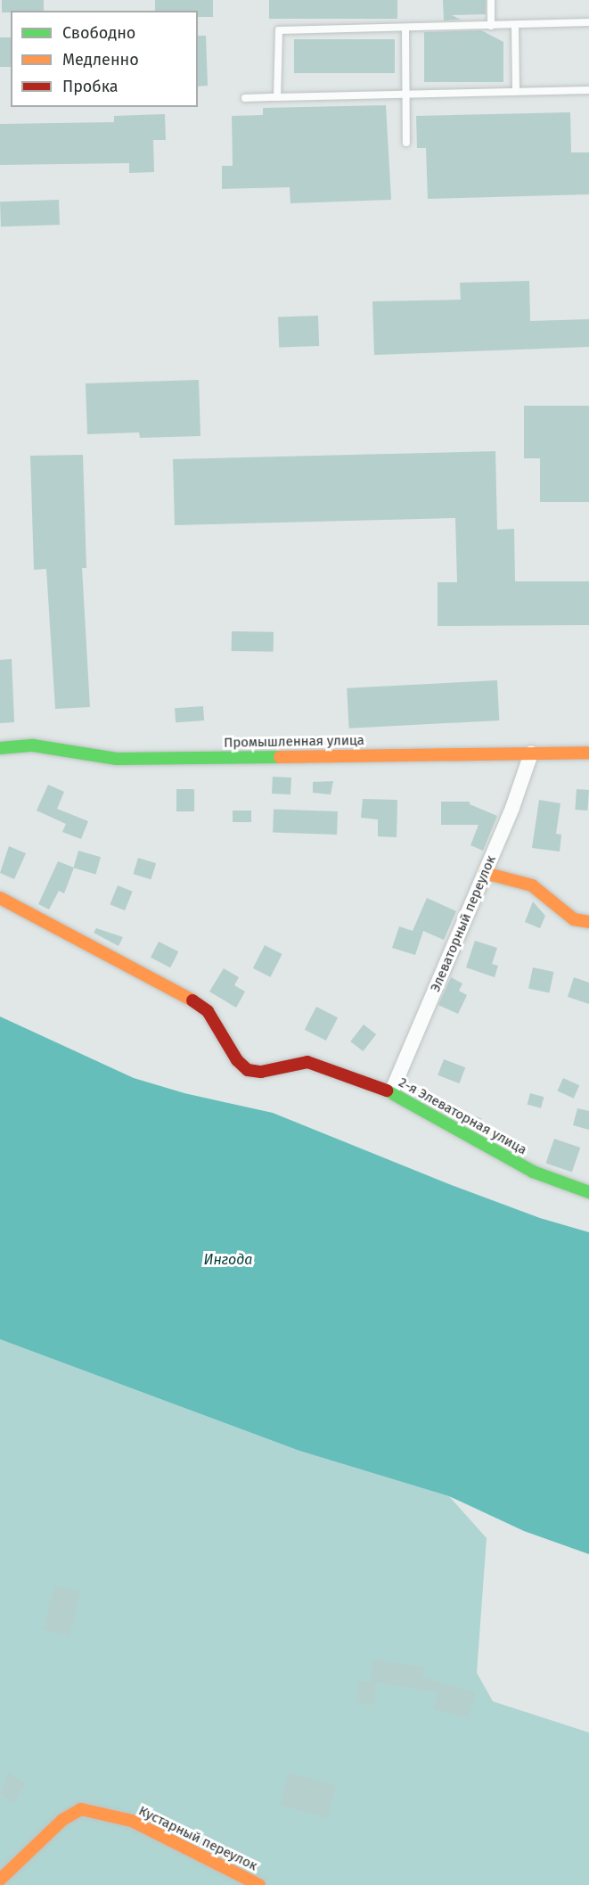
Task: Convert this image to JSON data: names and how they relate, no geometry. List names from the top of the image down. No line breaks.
{"streets":{"street":["Промышленная улица","Элеваторный переулок","2-я Элеваторная улица","Кустарный переулок"]},"crossings":[["Промышленная улица","Элеваторный переулок"],["Элеваторный переулок","2-я Элеваторная улица"]],"water":["Ингода"],"legend":["Свободно","Медленно","Пробка"]}
